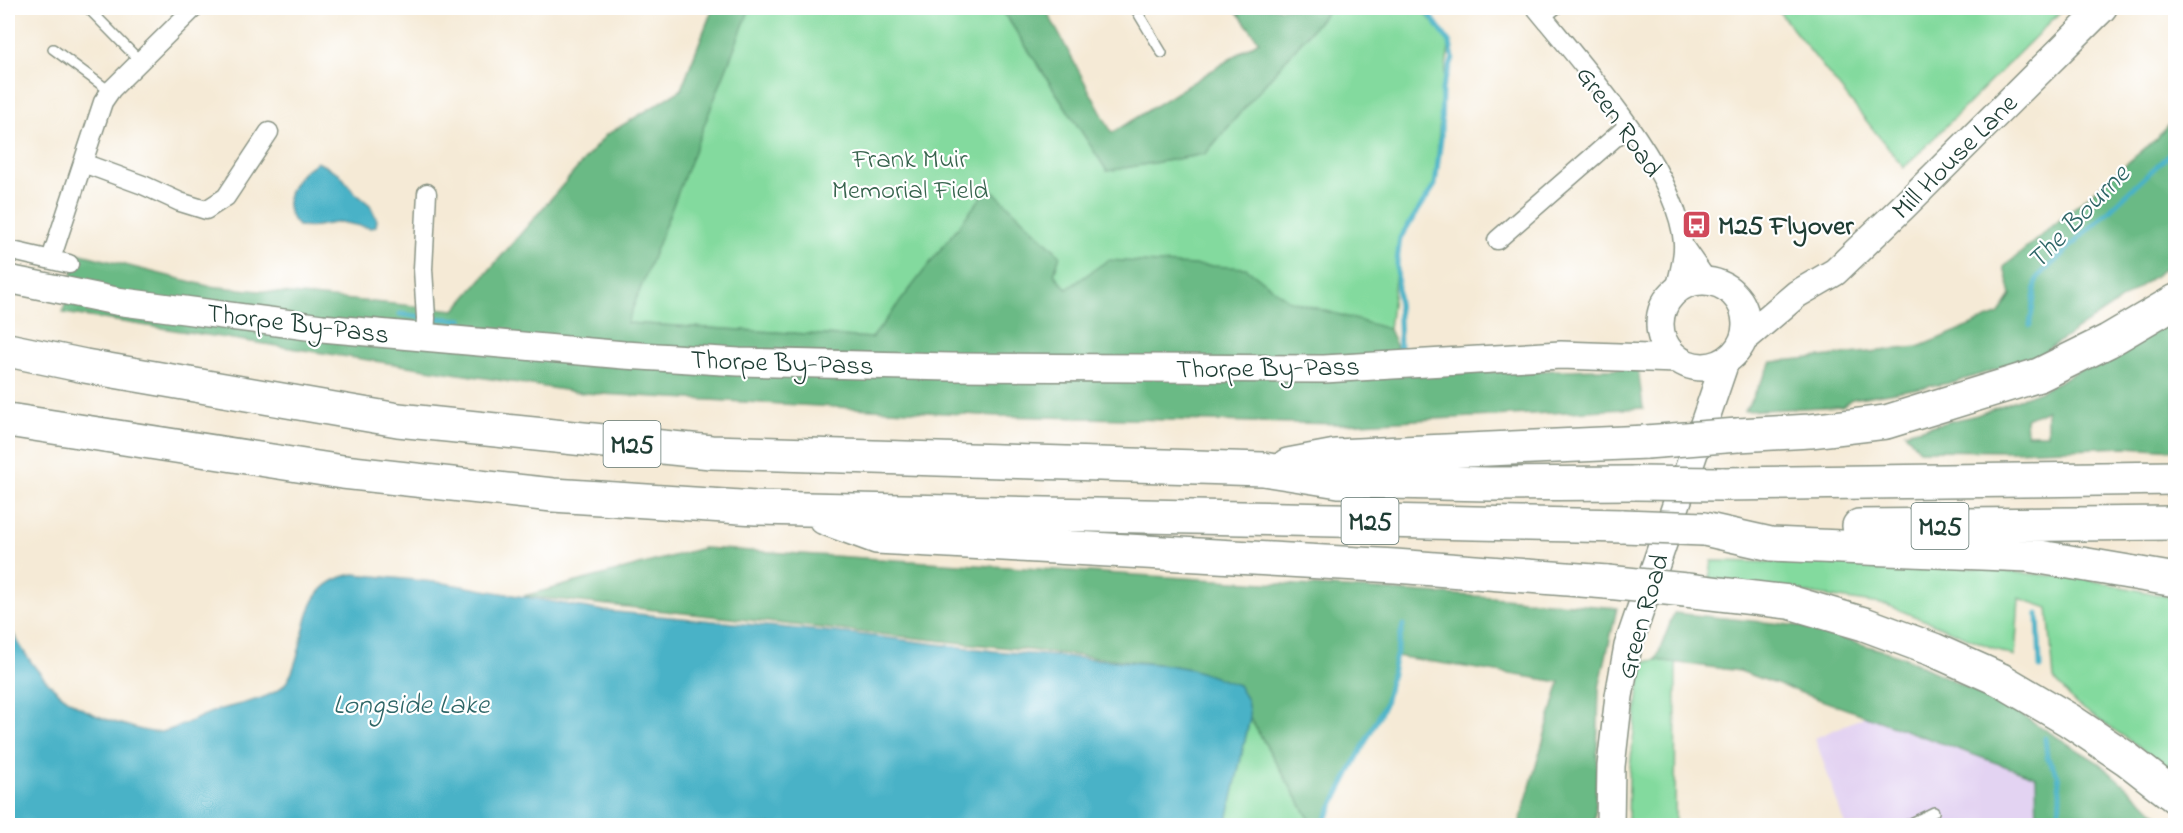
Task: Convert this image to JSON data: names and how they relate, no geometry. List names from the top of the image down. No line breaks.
{"streets":{"highway":["M25"],"main road":["Green Road","Mill House Lane","Thorpe By-Pass"]},"crossings":[["Green Road","Mill House Lane"],["Green Road","Thorpe By-Pass"],["Mill House Lane","Thorpe By-Pass"]],"water":["The Bourne","Longside Lake"],"parks":["Frank Muir Memorial Field"],"places":{"bus stop":["M25 Flyover"]}}
